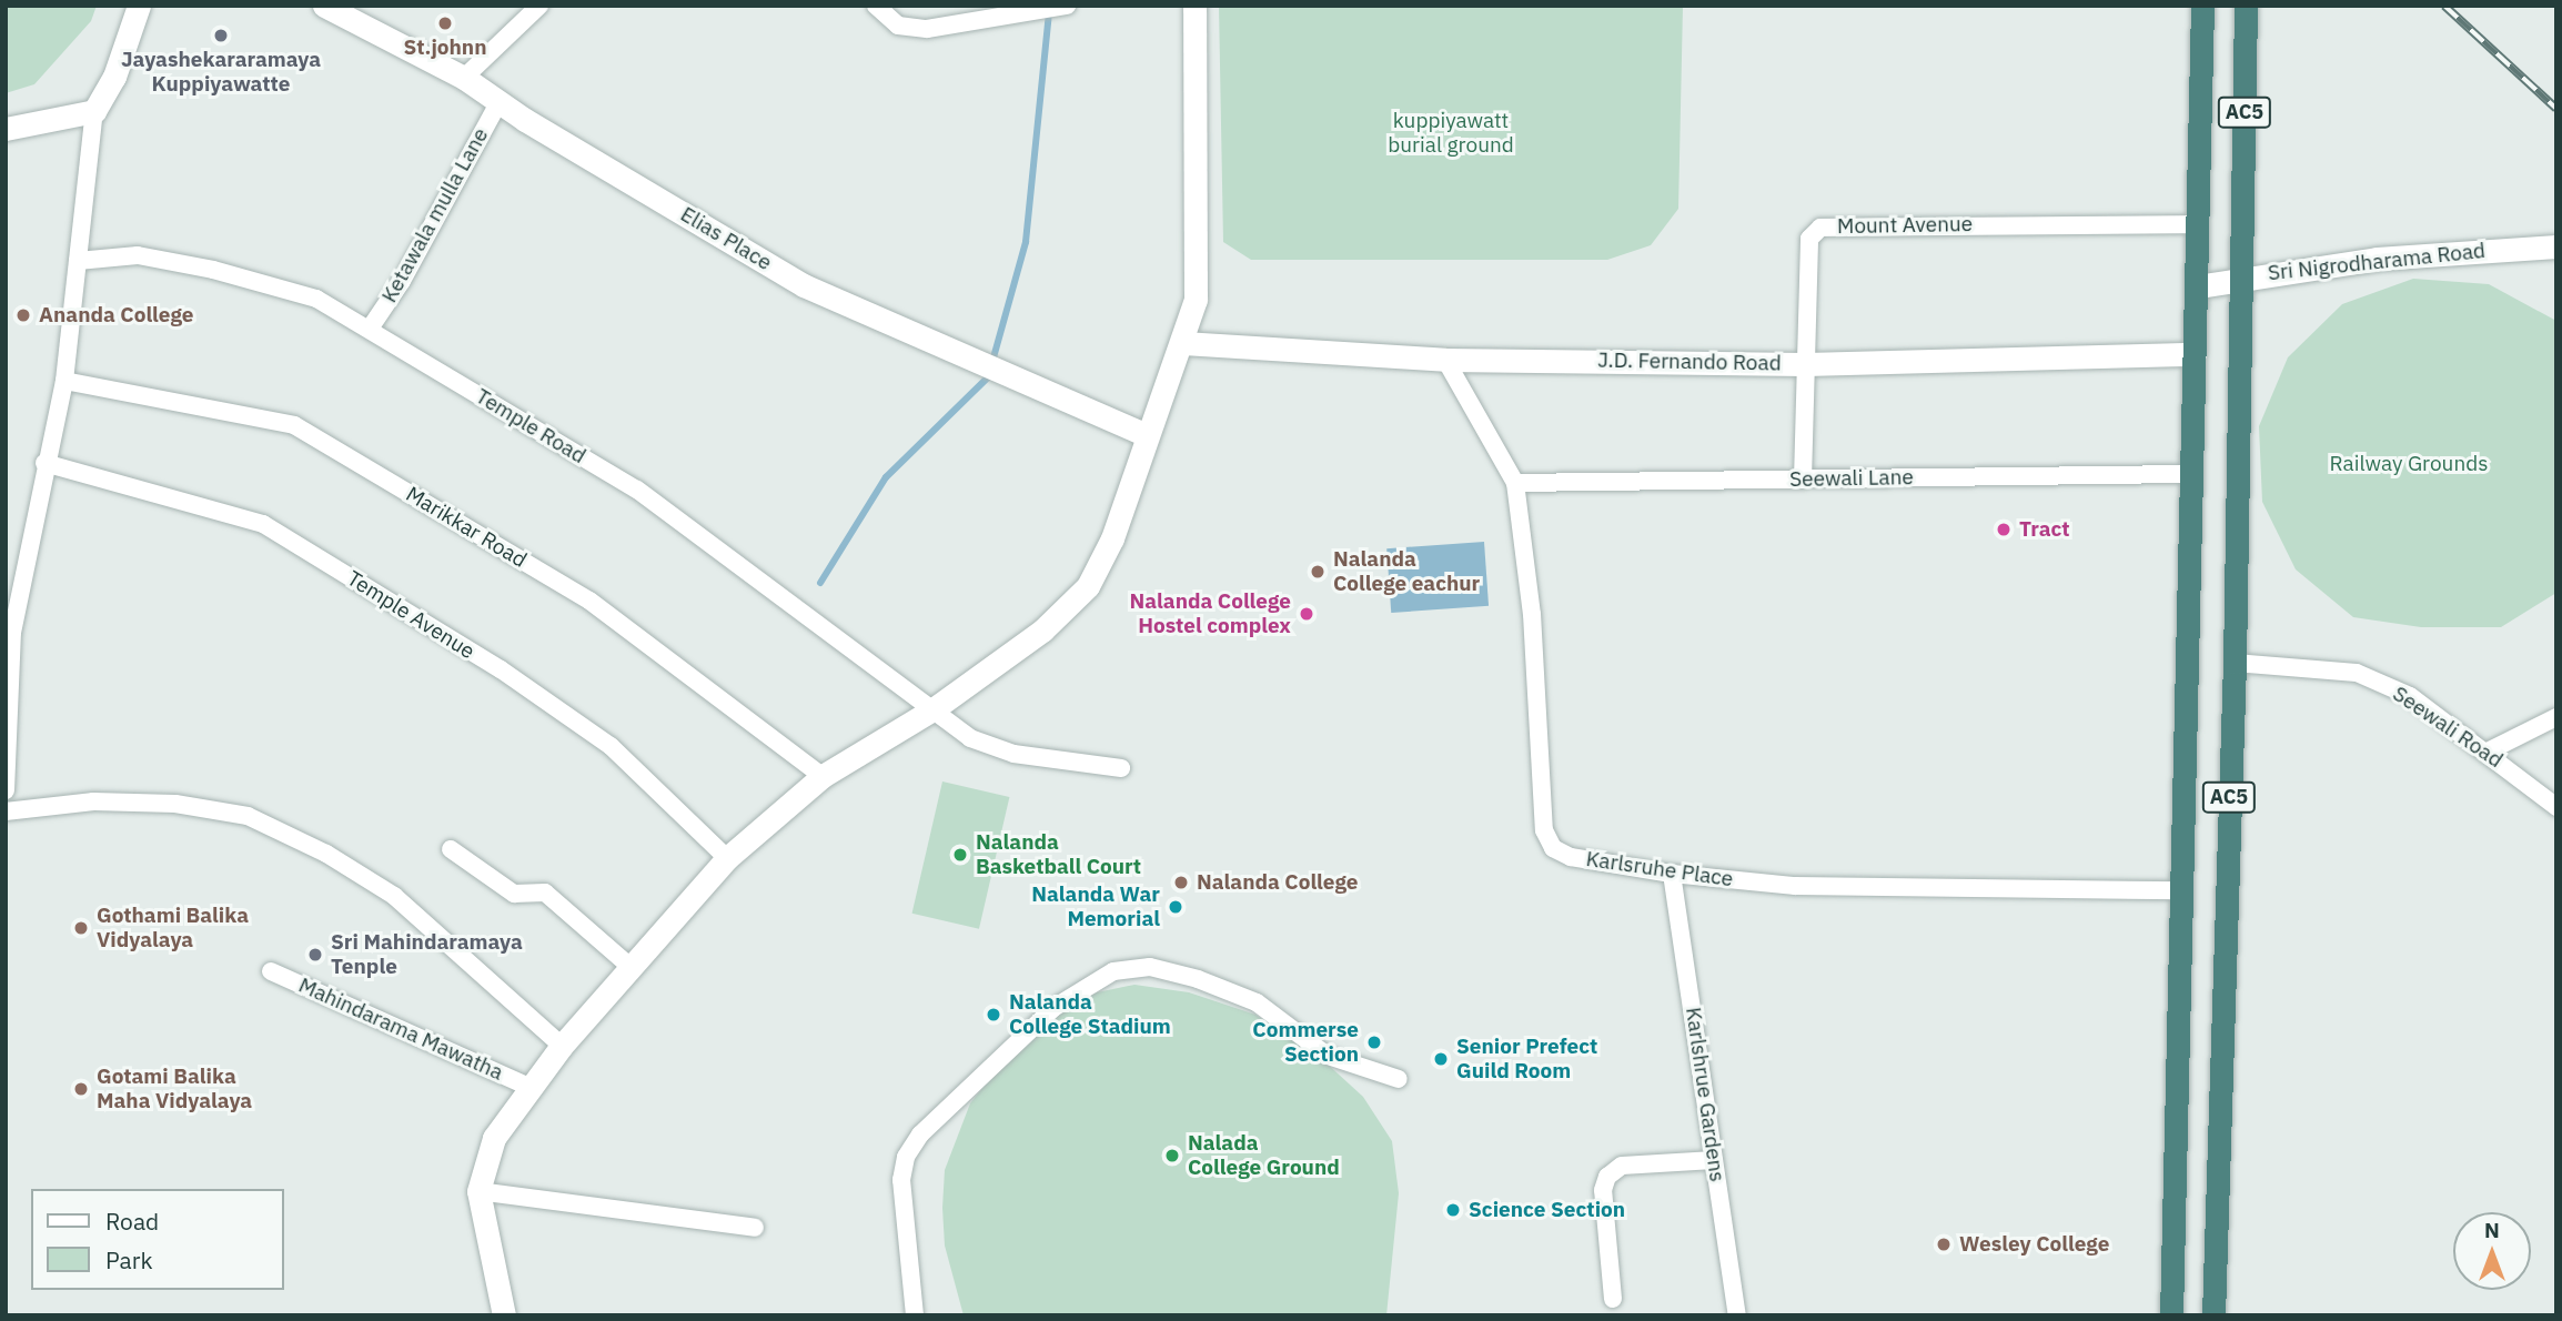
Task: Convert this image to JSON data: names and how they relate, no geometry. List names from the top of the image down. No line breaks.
{"streets":{"highway":["AC5"],"street":["Ketawala mulla Lane","Mount Avenue","Elias Place","Sri Nigrodharama Road","J.D. Fernando Road","Temple Road","Seewali Lane","Marikkar Road","Temple Avenue","Seewali Road","Karlsruhe Place","Mahindarama Mawatha","Karlshrue Gardens"]},"crossings":[["AC5","Mount Avenue"],["AC5","Sri Nigrodharama Road"],["AC5","J.D. Fernando Road"],["AC5","Seewali Lane"],["AC5","Seewali Road"],["AC5","Karlsruhe Place"],["Ketawala mulla Lane","Elias Place"],["Ketawala mulla Lane","Temple Road"],["Mount Avenue","J.D. Fernando Road"],["Mount Avenue","Seewali Lane"],["J.D. Fernando Road","Karlsruhe Place"],["Seewali Lane","Karlsruhe Place"],["Karlsruhe Place","Karlshrue Gardens"]],"parks":["kuppiyawatt burial ground","Railway Grounds"],"places":["St.johnn","Jayashekararamaya Kuppiyawatte","Ananda College","Tract","Nalanda College eachur","Nalanda College Hostel complex","Nalanda Basketball Court","Nalanda College","Nalanda War Memorial","Gothami Balika Vidyalaya","Sri Mahindaramaya Tenple","Nalanda College Stadium","Commerse Section","Senior Prefect Guild Room","Gotami Balika Maha Vidyalaya","Nalada College Ground","Science Section","Wesley College"],"legend":["Road","Park"],"north":"top"}
